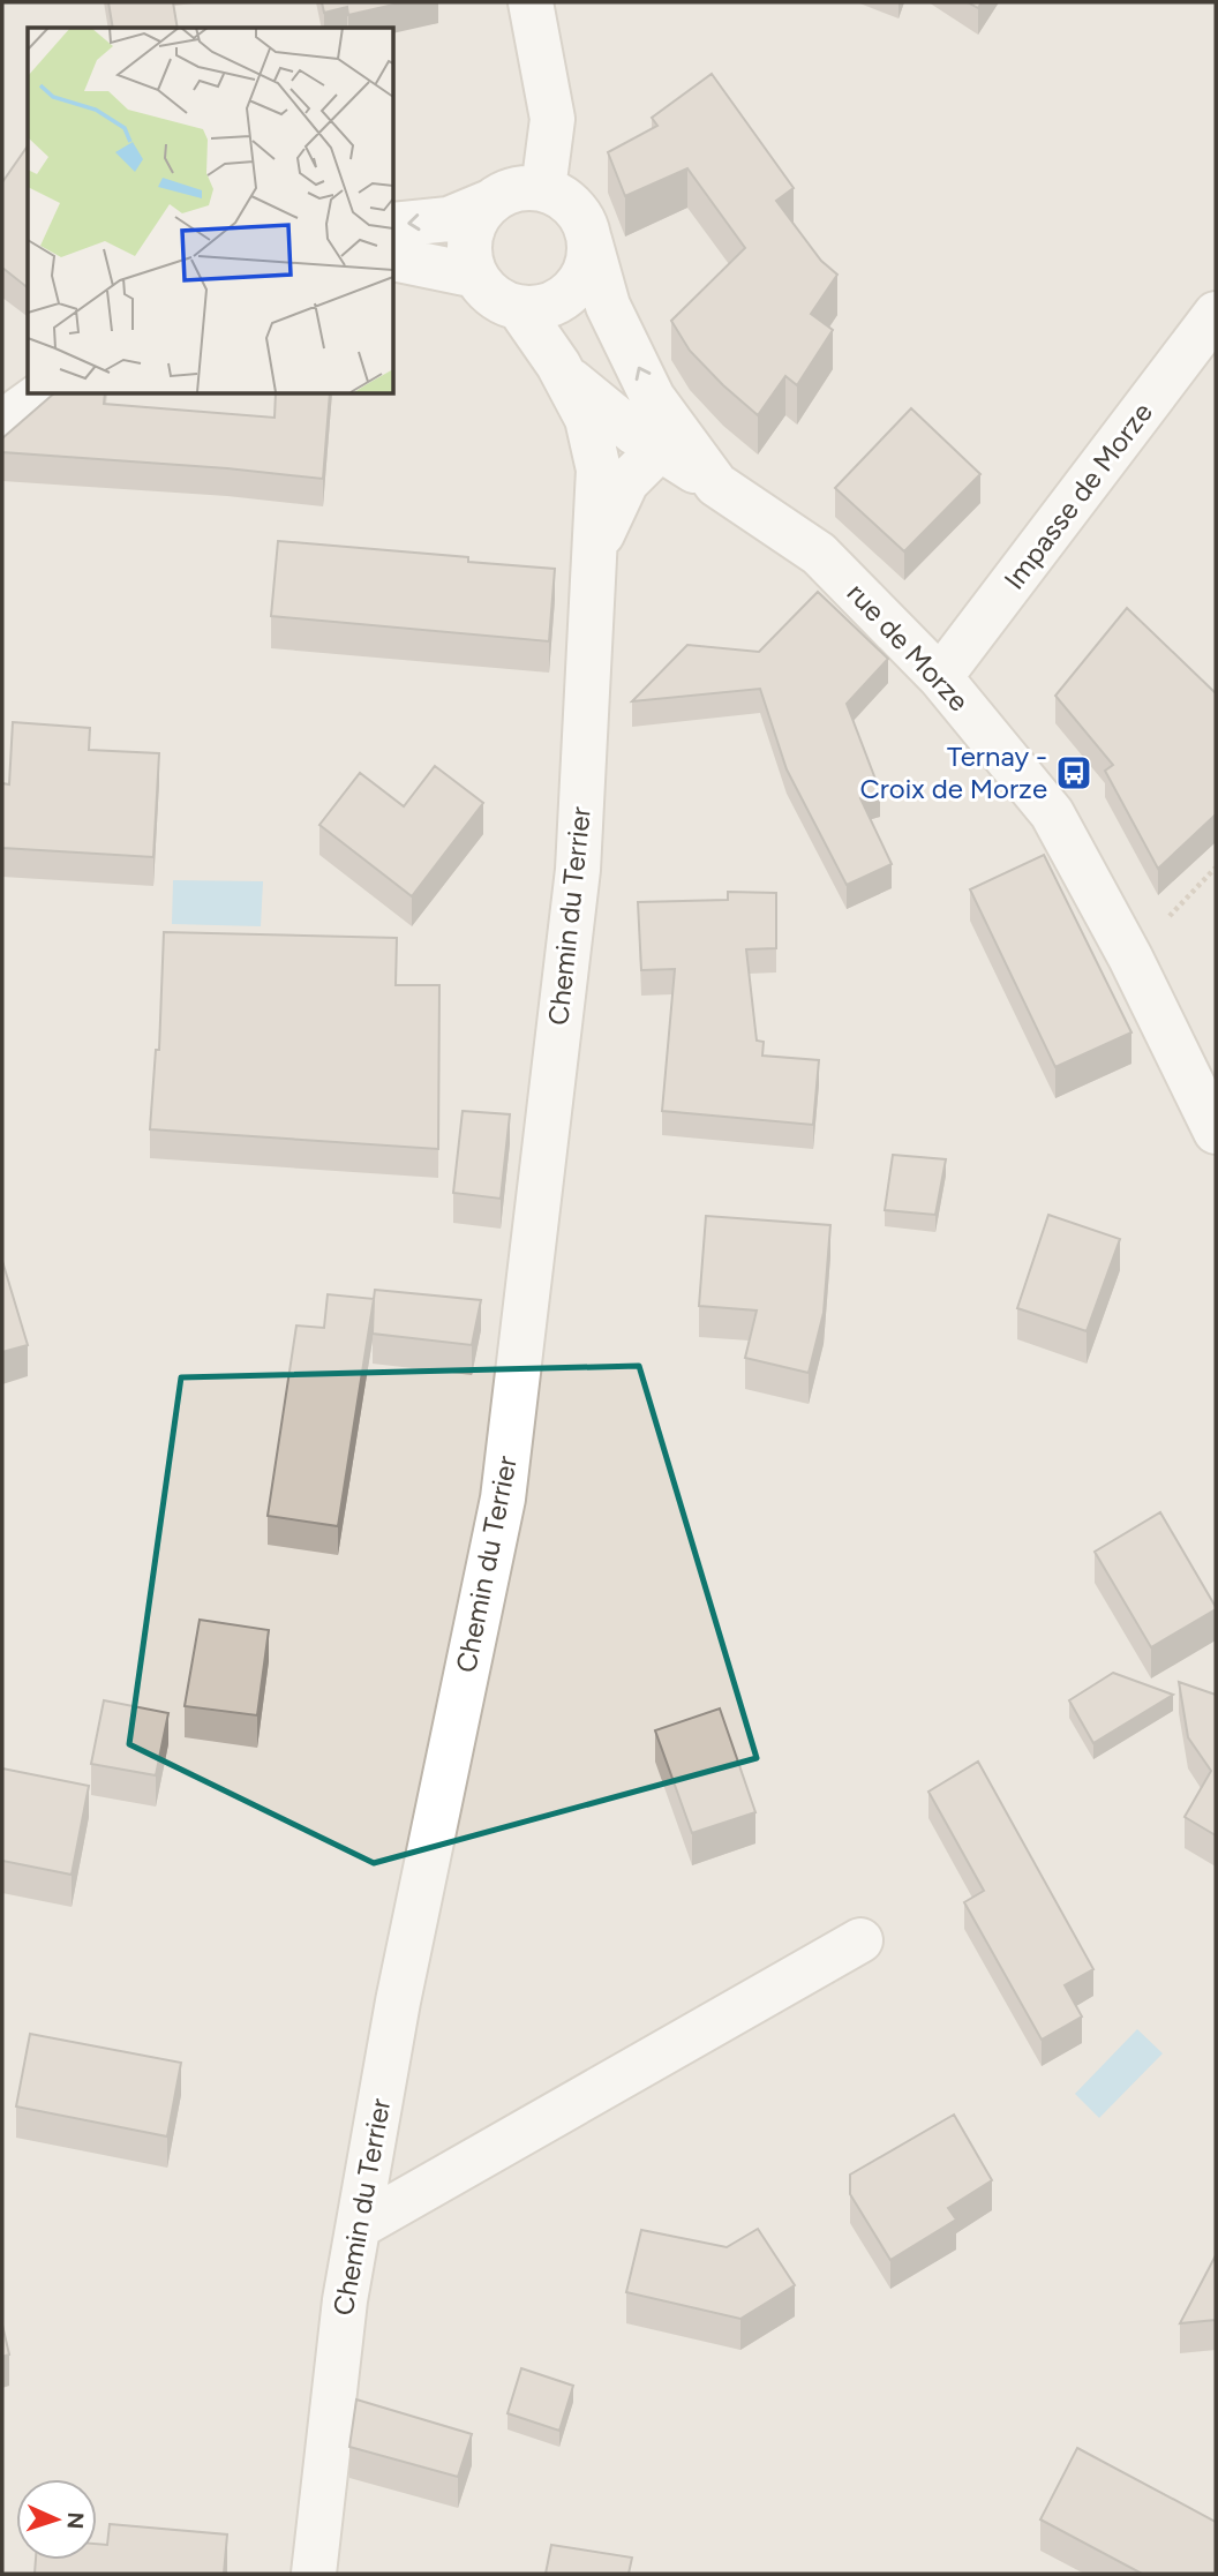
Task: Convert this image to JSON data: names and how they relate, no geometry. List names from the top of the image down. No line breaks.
{"streets":{"street":["Impasse de Morze","rue de Morze","Chemin du Terrier"]},"crossings":[["Impasse de Morze","rue de Morze"],["rue de Morze","Chemin du Terrier"]],"places":{"bus stop":["Ternay - Croix de Morze"]},"north":"right"}
